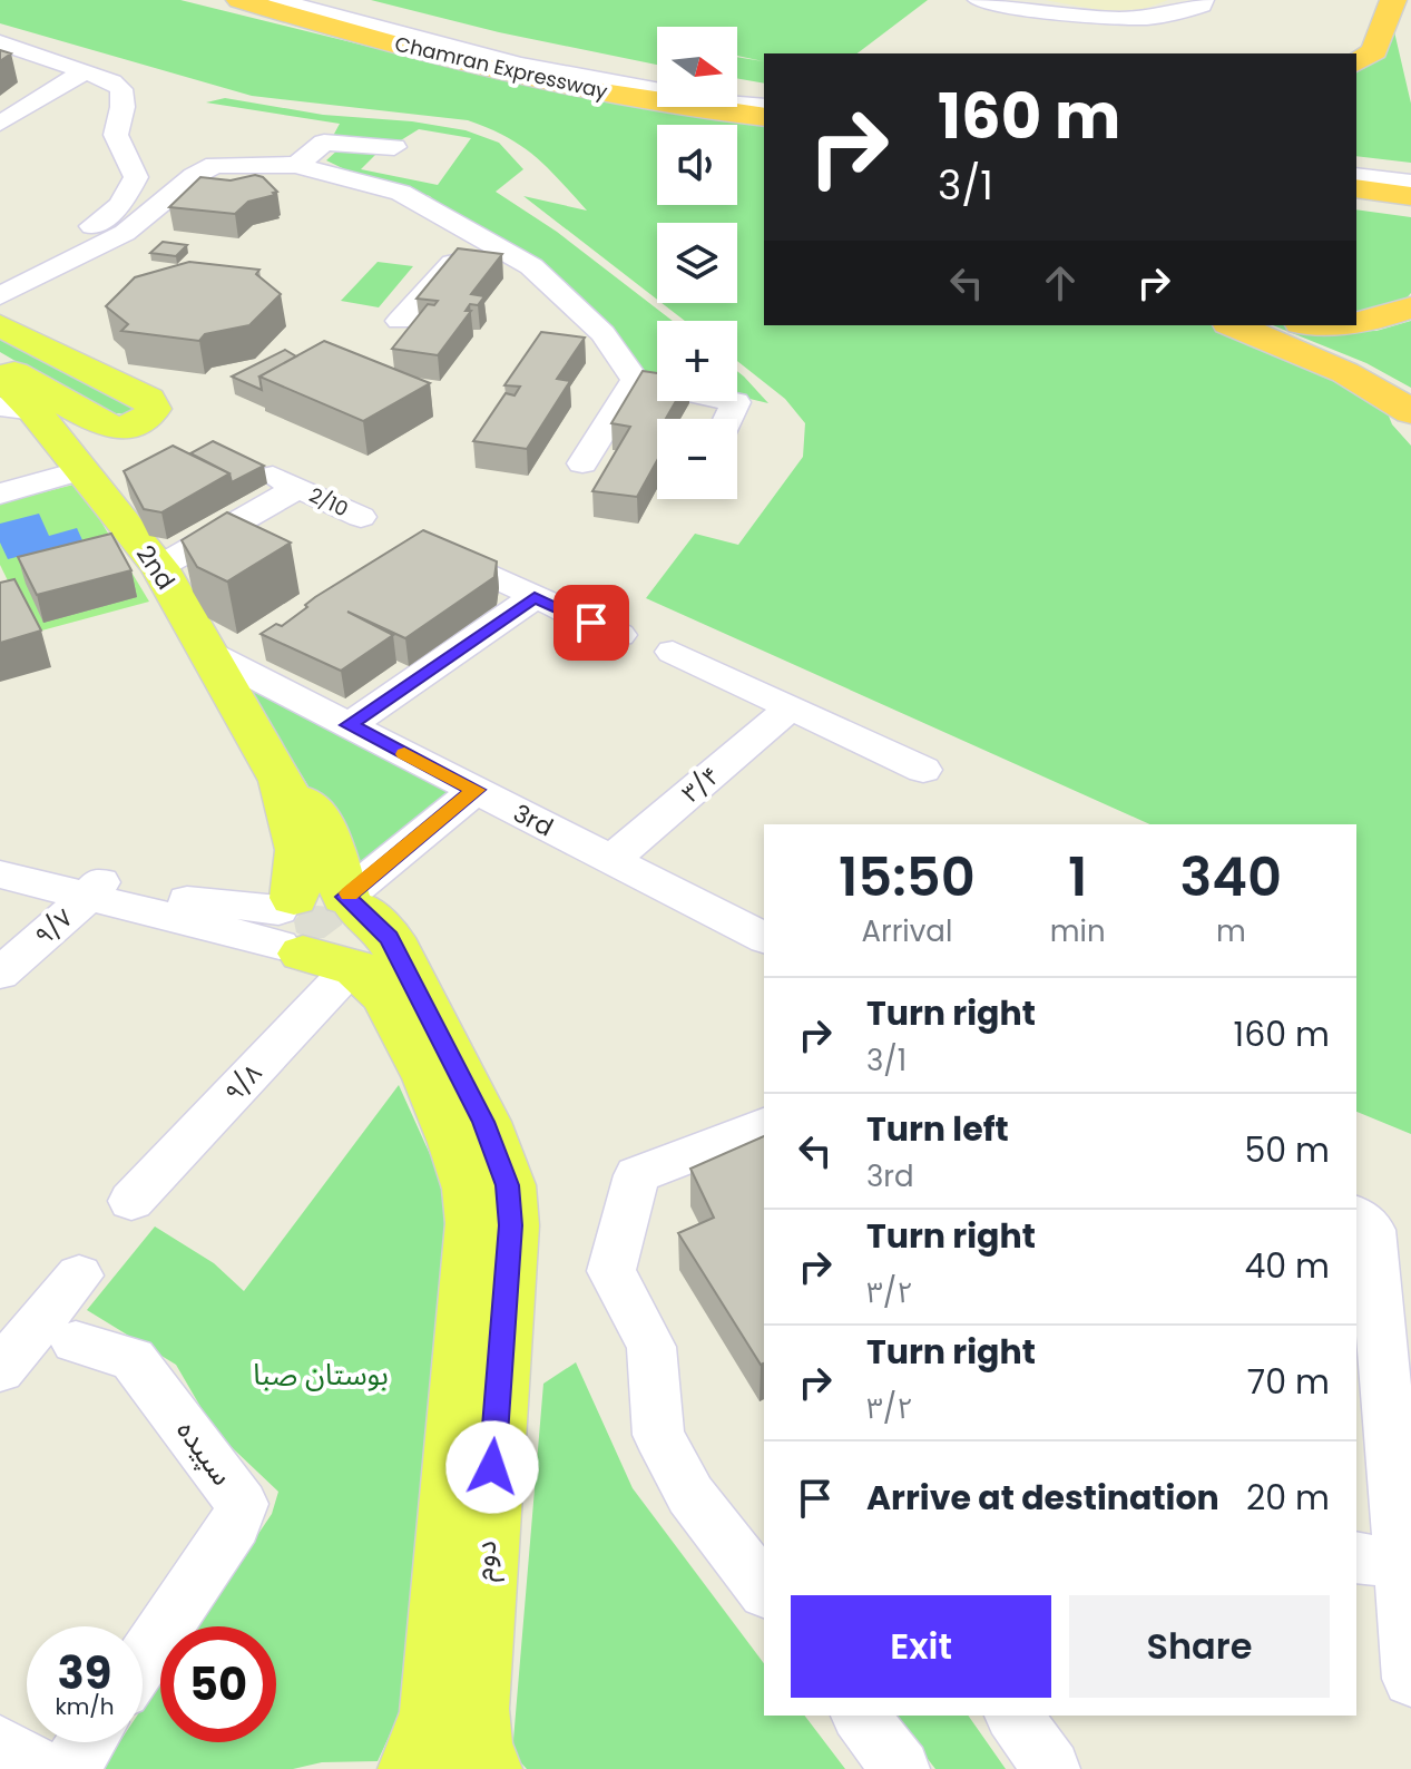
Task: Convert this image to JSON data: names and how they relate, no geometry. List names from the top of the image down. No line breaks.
{"streets":{"highway":["Chamran Expressway"],"main road":["2nd","دوم"],"street":["2/10","۳/۴","3rd","۹/۷","۹/۸","سپیده"]},"crossings":[["2/10","2nd"],["2nd","3rd"],["2nd","۹/۸"],["2nd","دوم"],["۳/۴","3rd"],["3rd","۹/۸"],["۹/۸","دوم"]],"parks":["بوستان صبا"],"north":"right","page":{"map_buttons":["+","−"],"turn":["160 m","3/1"],"eta":["15:50","Arrival","1","min","340","m"],"list":[{"name":"Turn right","note":"3/1","value":"160 m"},{"name":"Turn left","note":"3rd","value":"50 m"},{"name":"Turn right","note":"۳/۲","value":"40 m"},{"name":"Turn right","note":"۳/۲","value":"70 m"},{"name":"Arrive at destination","value":"20 m"}],"buttons":["Exit","Share"],"speed":"39 km/h","limit":"50"}}
